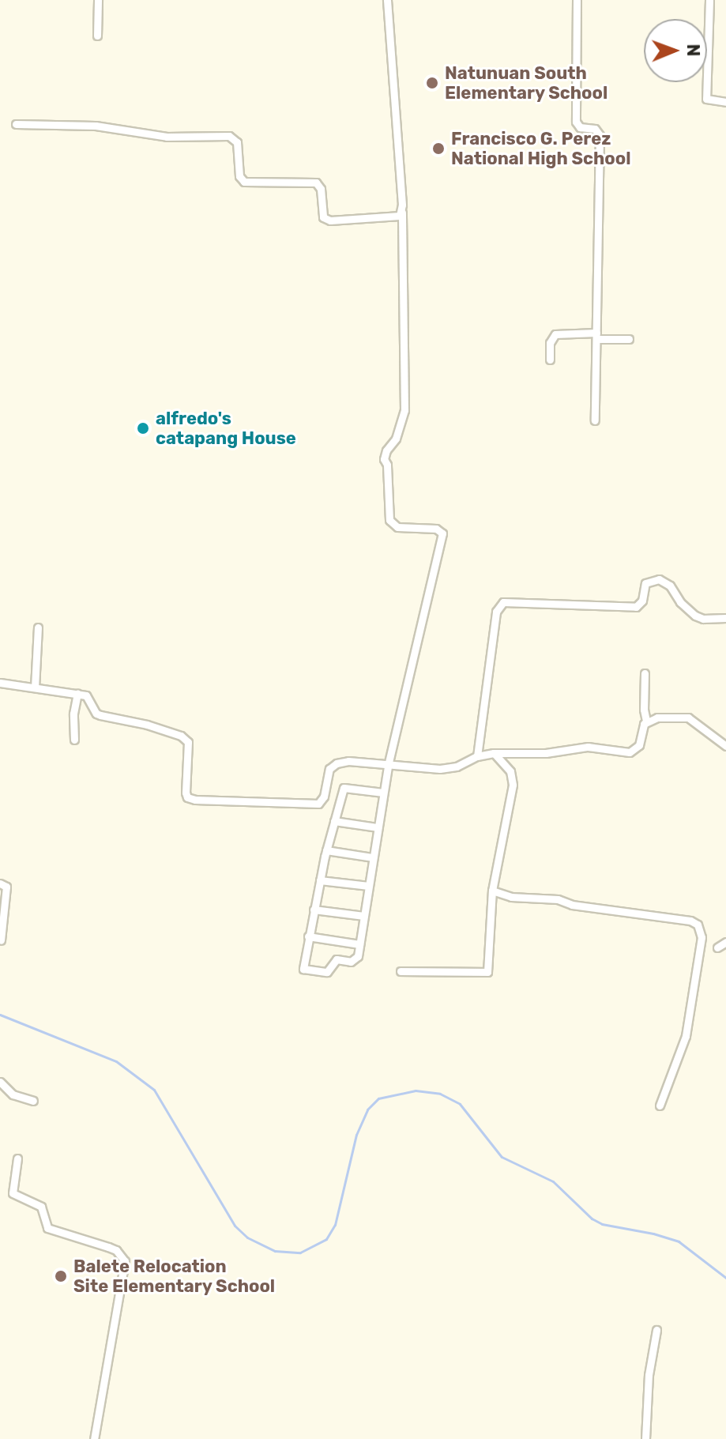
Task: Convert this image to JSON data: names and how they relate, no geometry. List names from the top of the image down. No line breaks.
{"places":["Natunuan South Elementary School","Francisco G. Perez National High School","alfredo's catapang House","Balete Relocation Site Elementary School"],"north":"right"}
